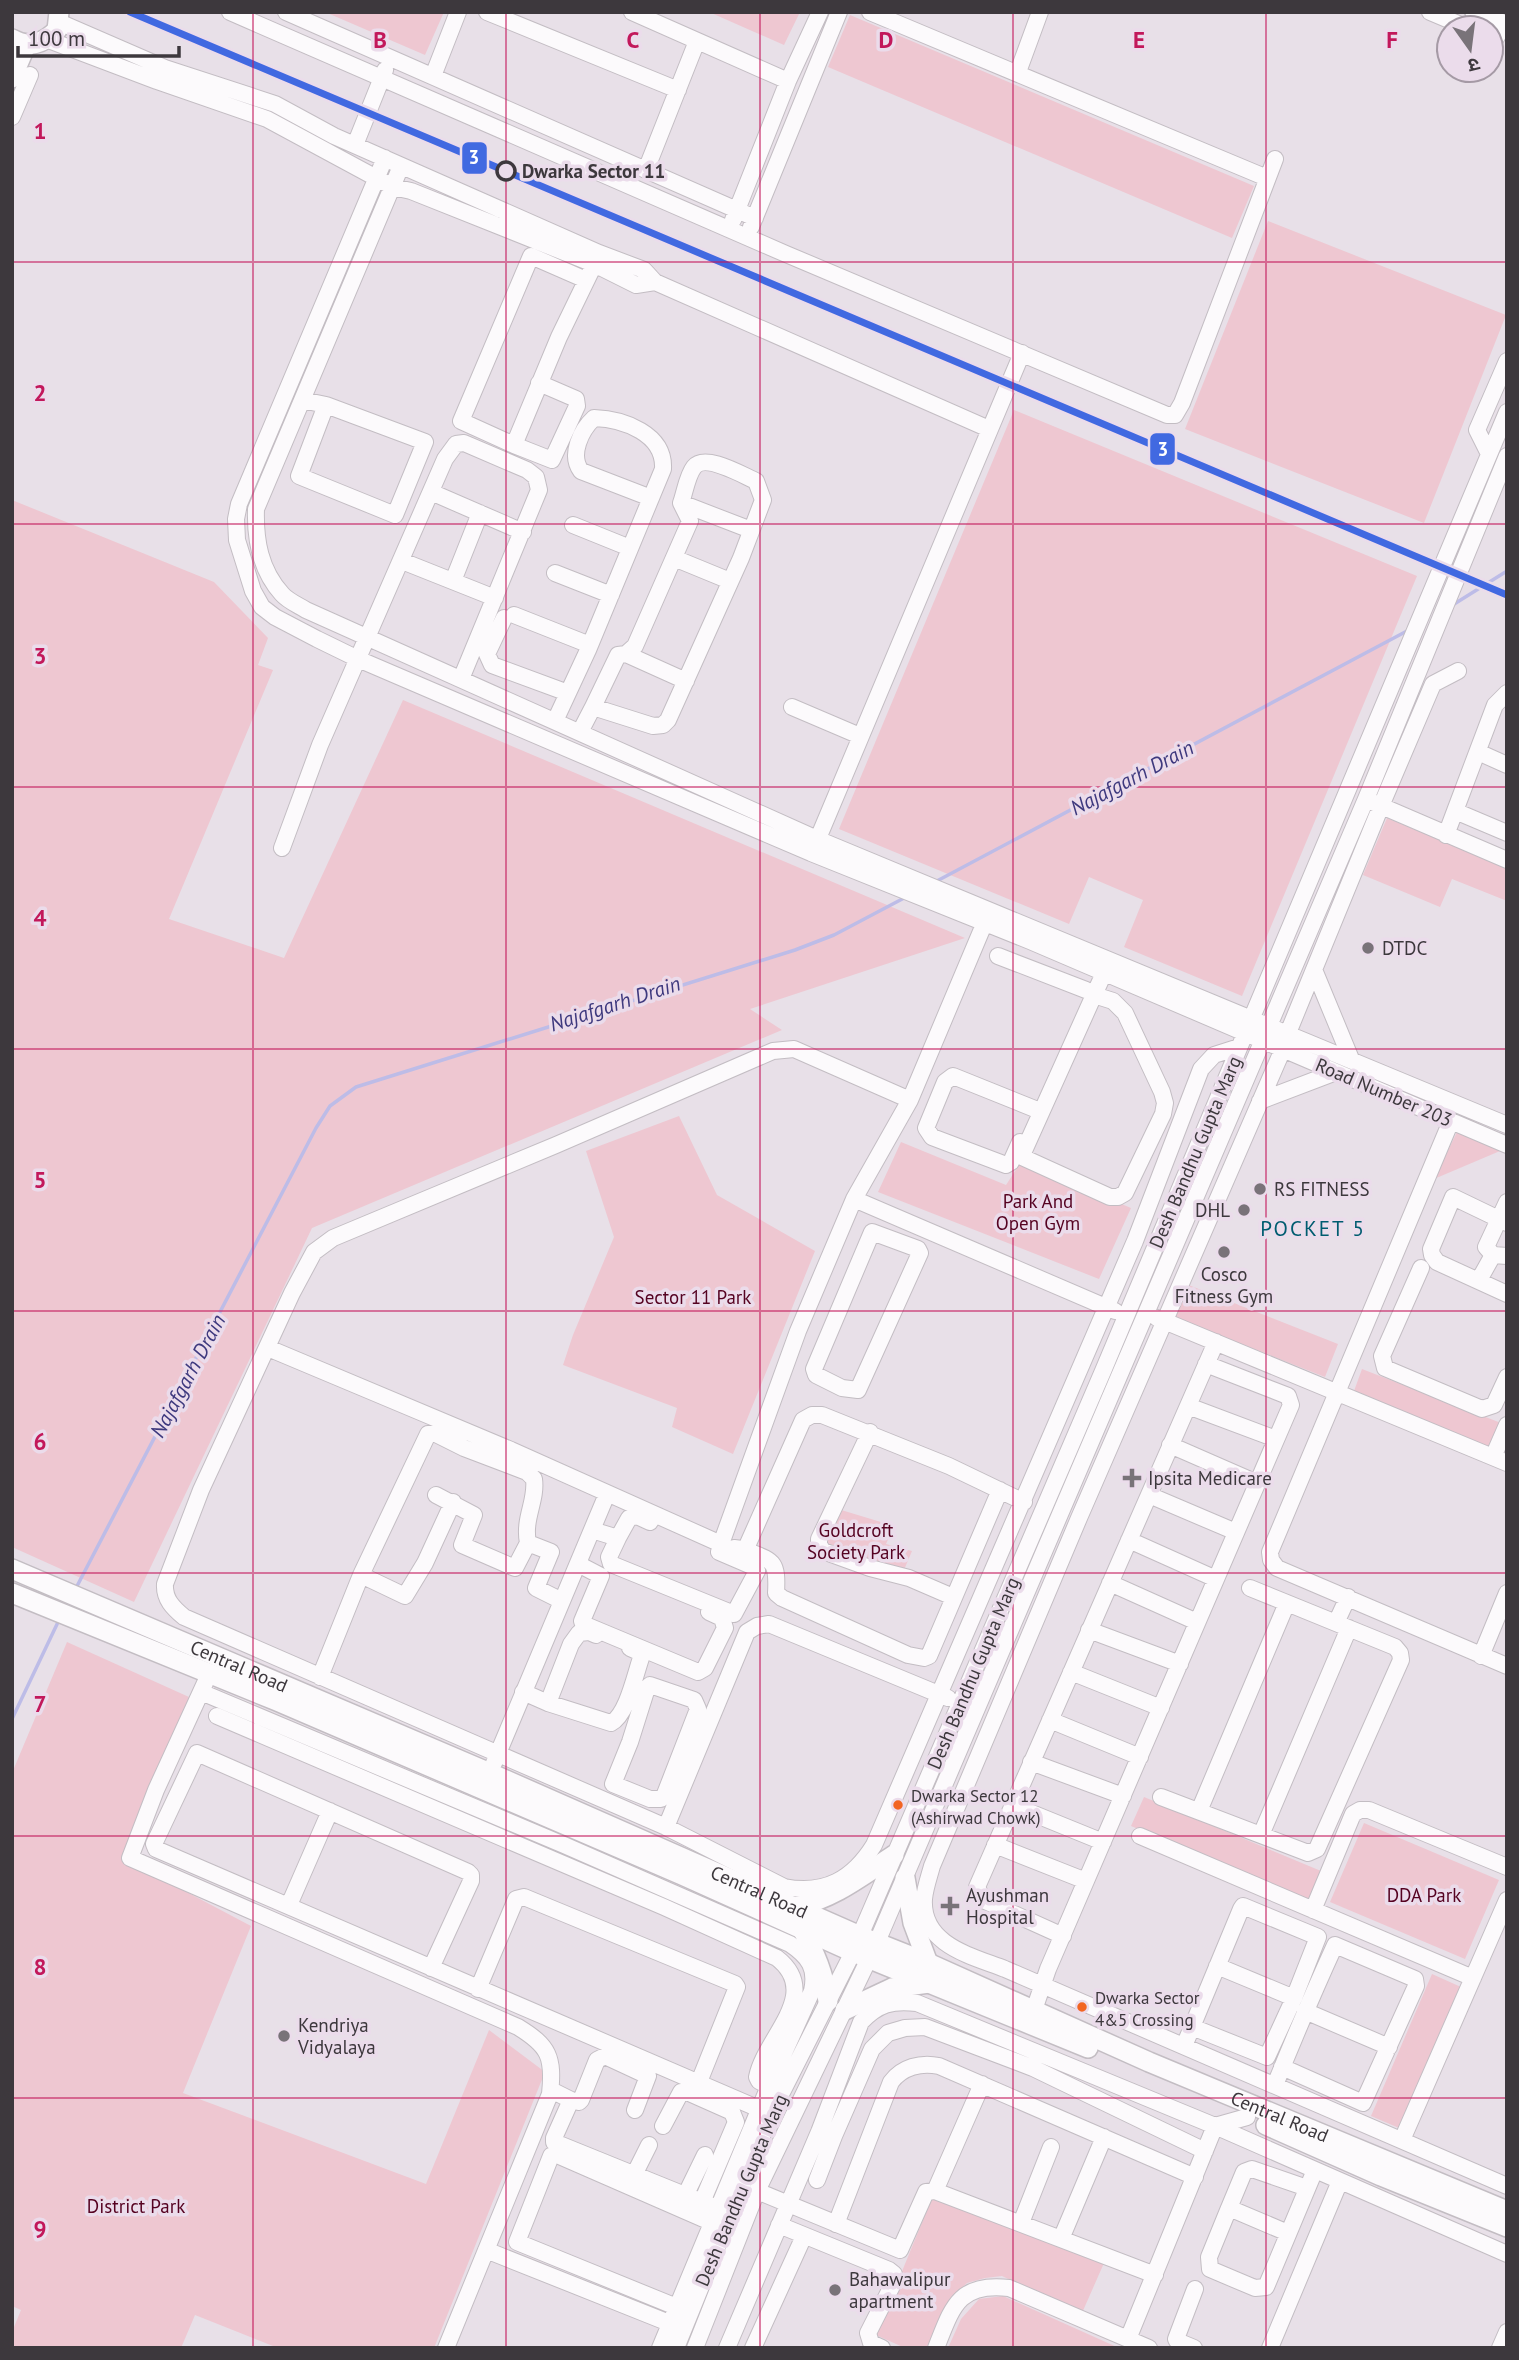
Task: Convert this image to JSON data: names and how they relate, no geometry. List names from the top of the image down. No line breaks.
{"streets":{"main road":["Central Road"],"street":["Road Number 203","Desh Bandhu Gupta Marg"]},"crossings":[["Road Number 203","Desh Bandhu Gupta Marg"],["Desh Bandhu Gupta Marg","Central Road"]],"districts":["POCKET 5"],"water":["Najafgarh Drain"],"parks":["Park And Open Gym","Sector 11 Park","Goldcroft Society Park","DDA Park","District Park"],"places":{"other":["Dwarka Sector 11","DTDC","RS FITNESS","DHL","Cosco Fitness Gym","Dwarka Sector 12 (Ashirwad Chowk)","Dwarka Sector 4&5 Crossing","Kendriya Vidyalaya","Bahawalipur apartment"],"health":["Ipsita Medicare","Ayushman Hospital"]},"lines":["transit line 3"],"scale_bar":"100 m","north":"bottom","grid":{"columns":["B","C","D","E","F"],"rows":["1","2","3","4","5","6","7","8","9"]}}
